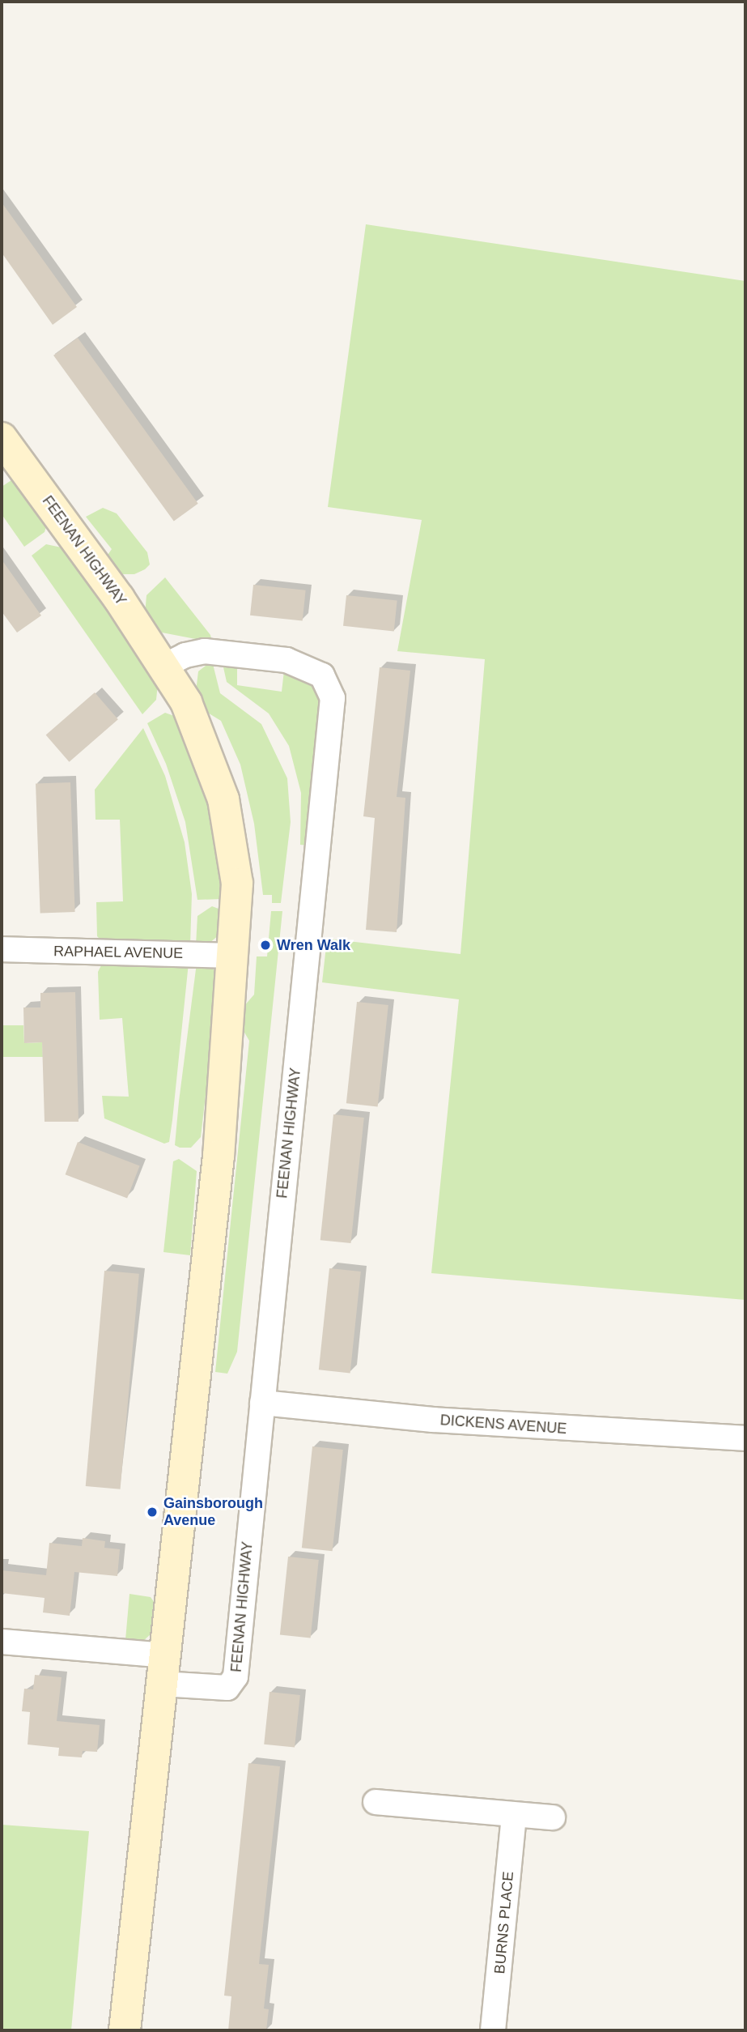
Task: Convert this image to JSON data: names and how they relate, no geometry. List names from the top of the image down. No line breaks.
{"streets":{"street":["FEENAN HIGHWAY","RAPHAEL AVENUE","DICKENS AVENUE","BURNS PLACE"]},"crossings":[["FEENAN HIGHWAY","RAPHAEL AVENUE"],["FEENAN HIGHWAY","DICKENS AVENUE"]],"places":["Wren Walk","Gainsborough Avenue"]}
